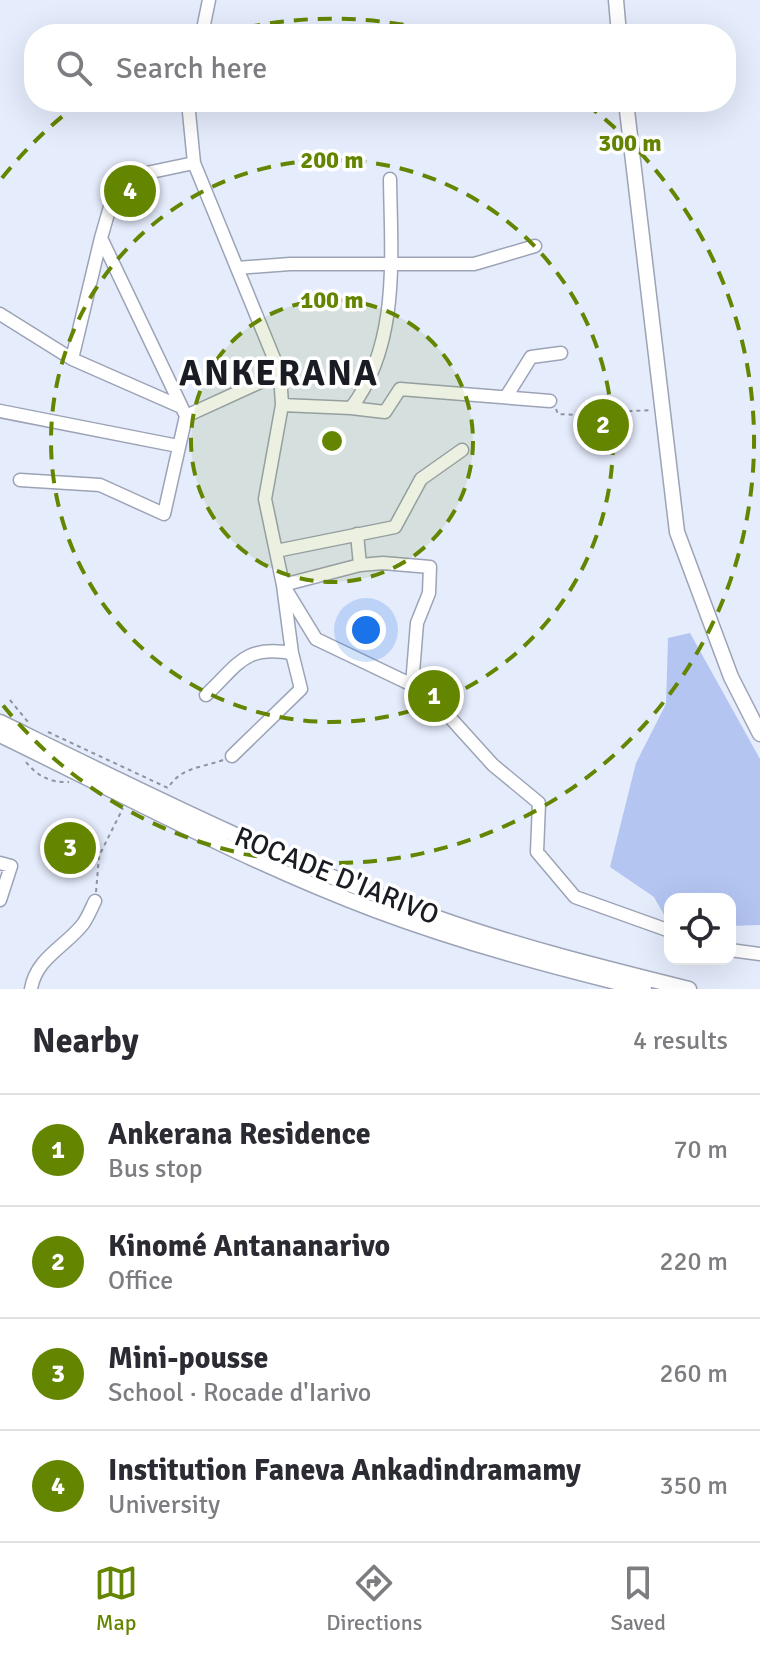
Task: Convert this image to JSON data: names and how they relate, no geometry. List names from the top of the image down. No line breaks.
{"streets":{"main road":["ROCADE D'IARIVO"]},"districts":["ANKERANA"],"page":{"search":"Search here","pins":["4","2","1","3"],"heading":["Nearby","4 results"],"list":[{"mark":"1","name":"Ankerana Residence","note":"Bus stop","value":"70 m"},{"mark":"2","name":"Kinomé Antananarivo","note":"Office","value":"220 m"},{"mark":"3","name":"Mini-pousse","note":"School · Rocade d'Iarivo","value":"260 m"},{"mark":"4","name":"Institution Faneva Ankadindramamy","note":"University","value":"350 m"}],"nav":["Map","Directions","Saved"]},"rings":["300 m","200 m","100 m"]}
